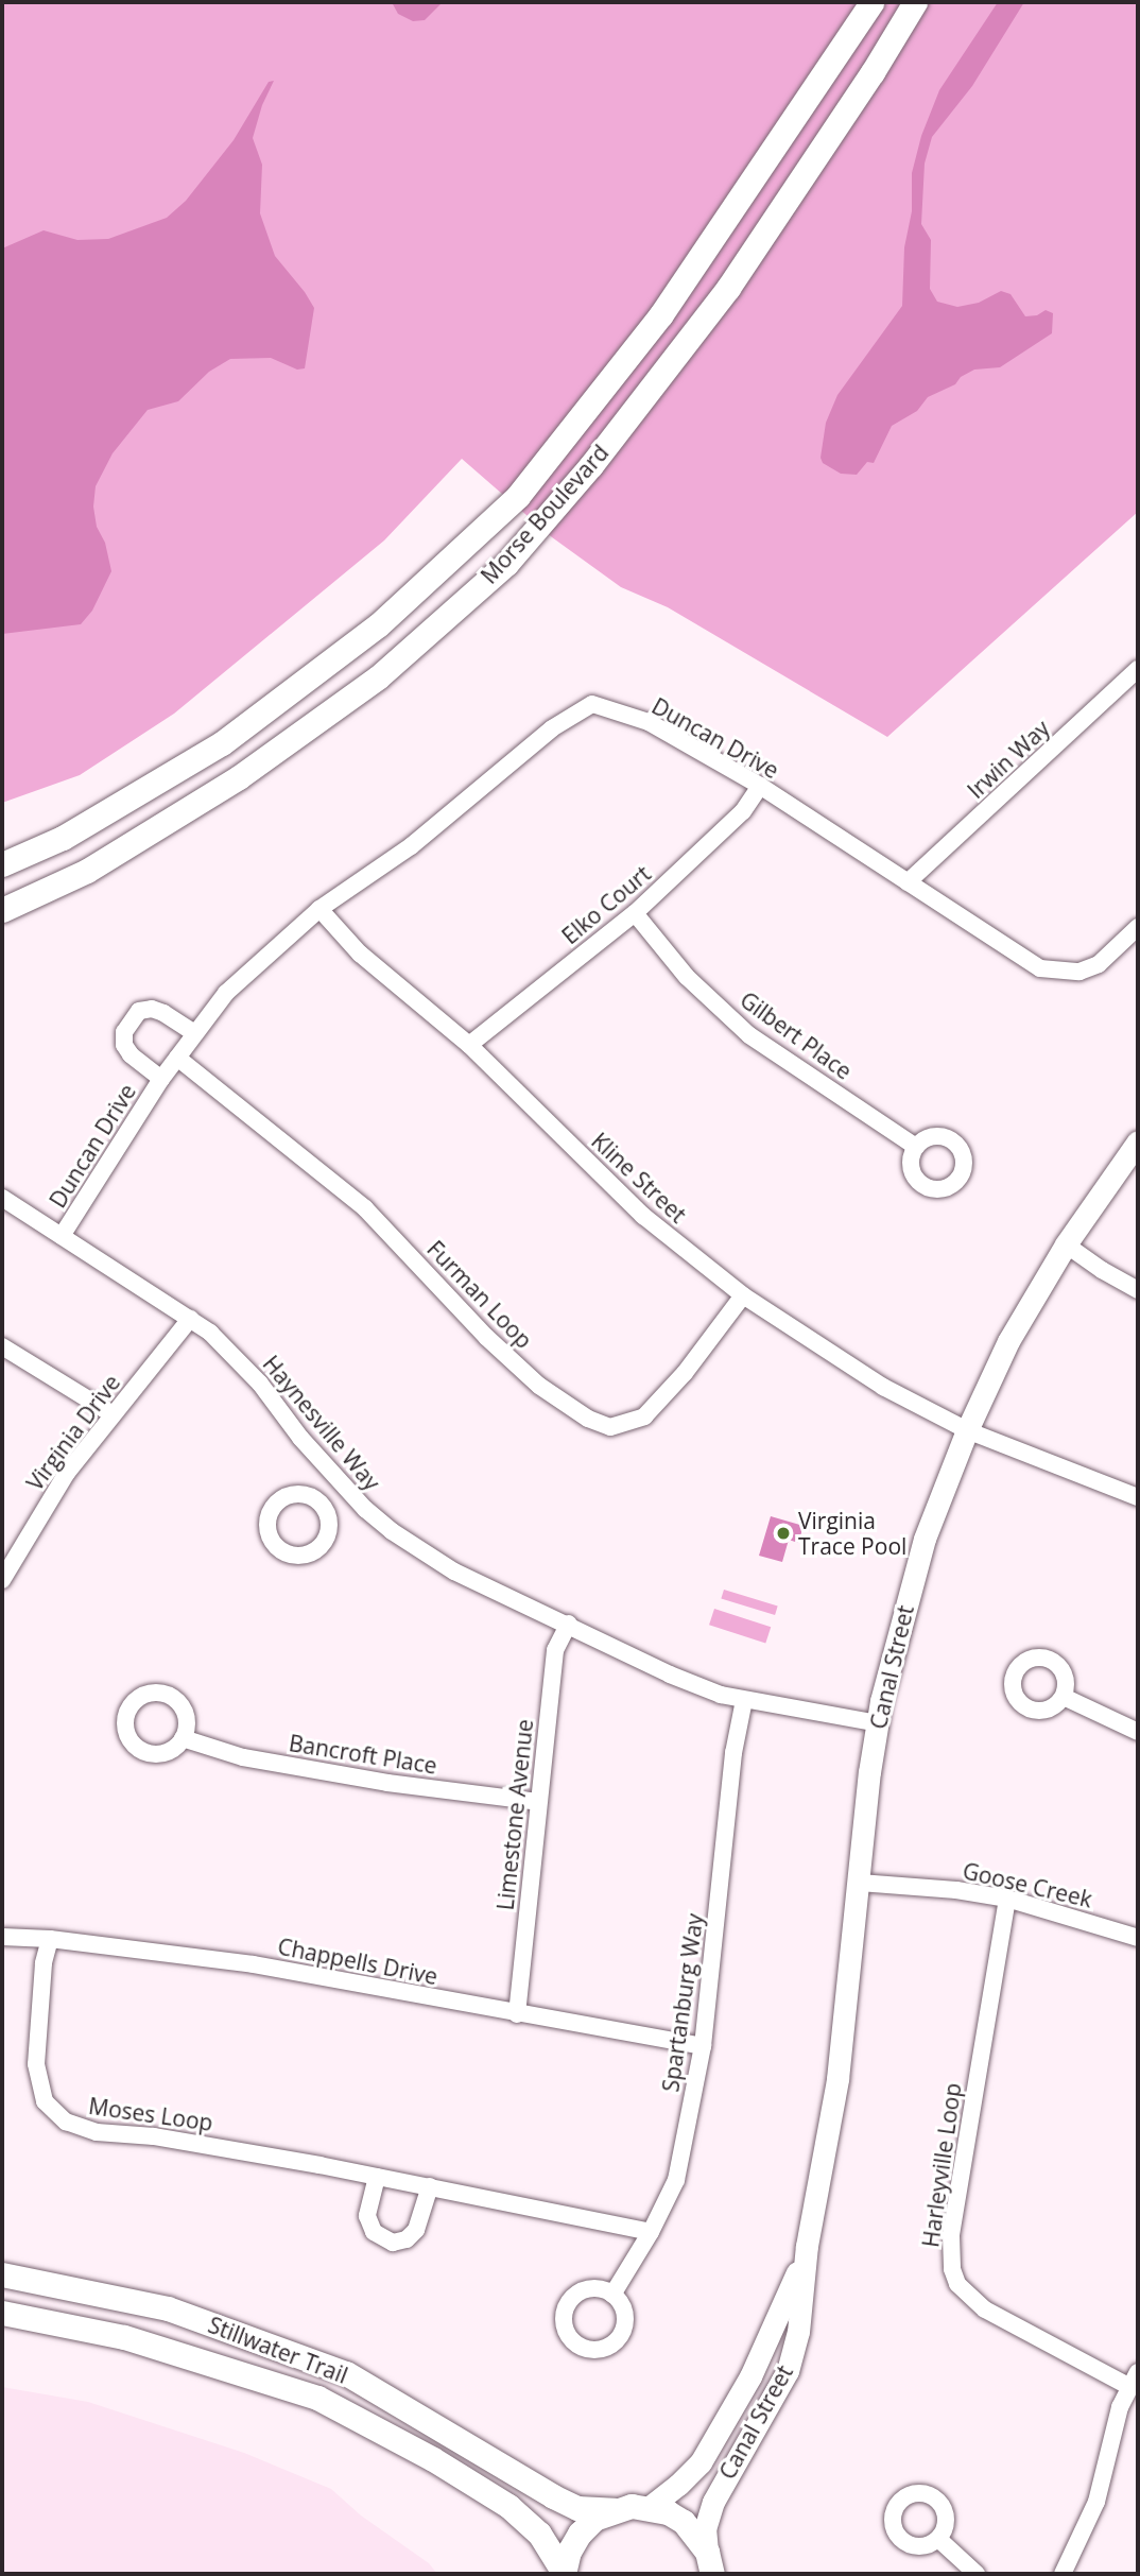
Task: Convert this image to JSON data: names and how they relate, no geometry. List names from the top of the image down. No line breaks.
{"streets":{"main road":["Morse Boulevard","Stillwater Trail"],"street":["Duncan Drive","Irwin Way","Elko Court","Gilbert Place","Kline Street","Furman Loop","Haynesville Way","Virginia Drive","Canal Street","Bancroft Place","Limestone Avenue","Goose Creek","Chappells Drive","Spartanburg Way","Moses Loop","Harleyville Loop"]},"crossings":[["Duncan Drive","Irwin Way"],["Duncan Drive","Elko Court"],["Duncan Drive","Kline Street"],["Duncan Drive","Furman Loop"],["Duncan Drive","Haynesville Way"],["Elko Court","Gilbert Place"],["Elko Court","Kline Street"],["Kline Street","Furman Loop"],["Kline Street","Canal Street"],["Haynesville Way","Virginia Drive"],["Haynesville Way","Canal Street"],["Haynesville Way","Limestone Avenue"],["Haynesville Way","Spartanburg Way"],["Canal Street","Goose Creek"],["Canal Street","Stillwater Trail"],["Bancroft Place","Limestone Avenue"],["Limestone Avenue","Chappells Drive"],["Goose Creek","Harleyville Loop"],["Chappells Drive","Spartanburg Way"],["Chappells Drive","Moses Loop"],["Spartanburg Way","Moses Loop"]],"places":["Virginia Trace Pool"]}
